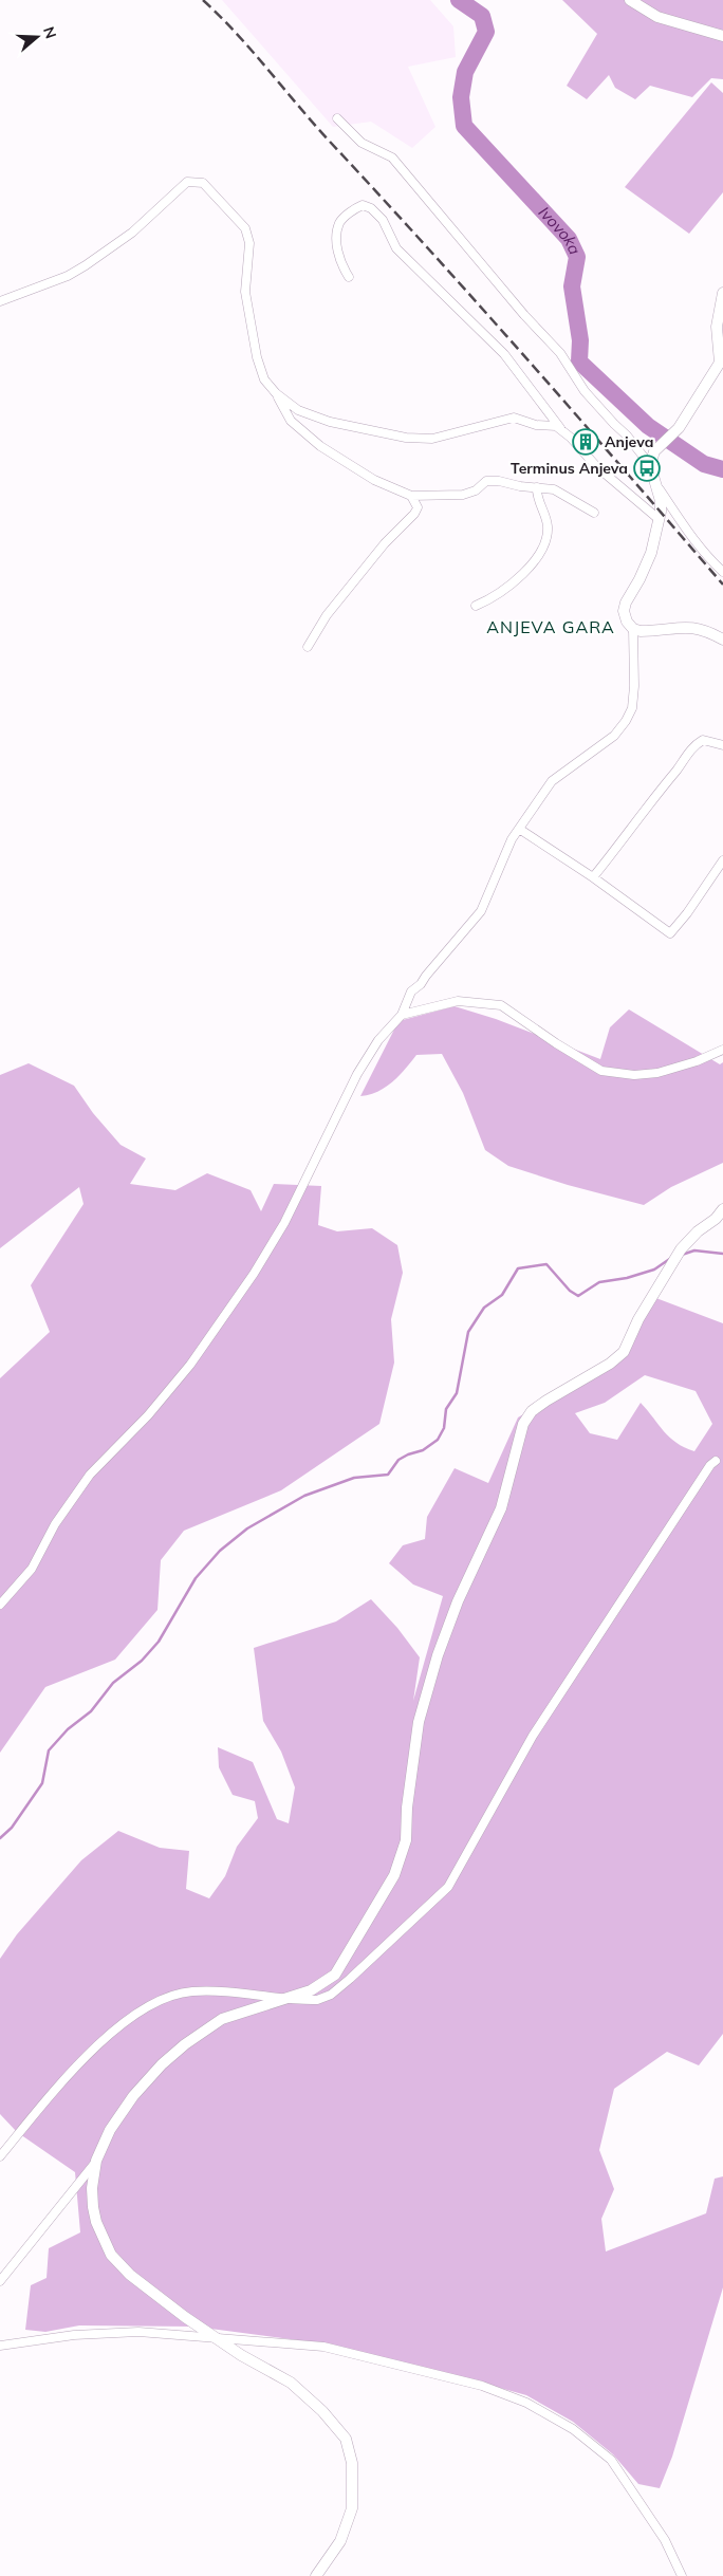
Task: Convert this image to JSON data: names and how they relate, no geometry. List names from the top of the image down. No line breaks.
{"districts":["ANJEVA GARA"],"water":["Ivovoka"],"places":{"building":["Anjeva"],"bus stop":["Terminus Anjeva"]},"north":"right"}
